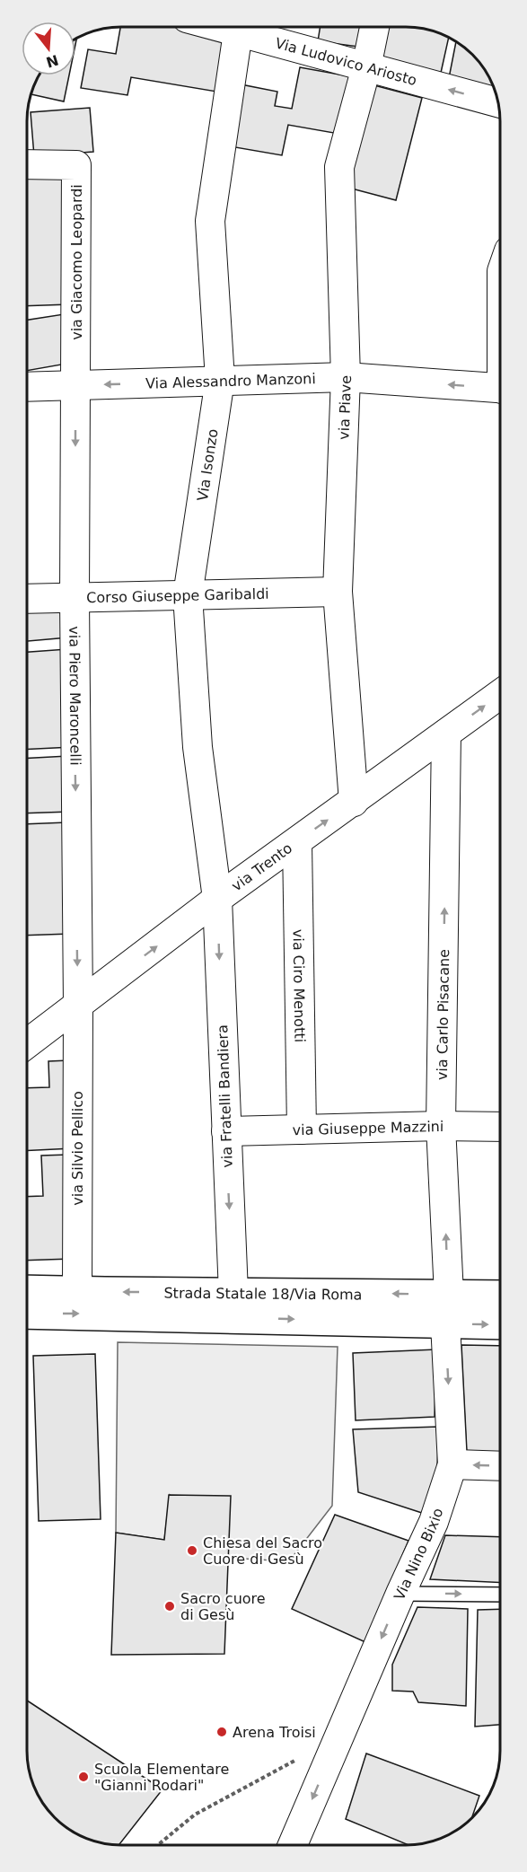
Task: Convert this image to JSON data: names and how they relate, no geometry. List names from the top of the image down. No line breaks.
{"streets":{"main road":["Strada Statale 18/Via Roma"],"street":["Via Ludovico Ariosto","via Giacomo Leopardi","Via Alessandro Manzoni","via Piave","Via Isonzo","Corso Giuseppe Garibaldi","via Piero Maroncelli","via Trento","via Ciro Menotti","via Carlo Pisacane","via Fratelli Bandiera","via Giuseppe Mazzini","via Silvio Pellico","Via Nino Bixio"]},"crossings":[["Via Ludovico Ariosto","via Piave"],["Via Ludovico Ariosto","Via Isonzo"],["via Giacomo Leopardi","Via Alessandro Manzoni"],["via Giacomo Leopardi","via Piero Maroncelli"],["Via Alessandro Manzoni","via Piave"],["Via Alessandro Manzoni","Via Isonzo"],["Via Alessandro Manzoni","via Piero Maroncelli"],["via Piave","Corso Giuseppe Garibaldi"],["via Piave","via Trento"],["Via Isonzo","Corso Giuseppe Garibaldi"],["Via Isonzo","via Trento"],["Via Isonzo","via Fratelli Bandiera"],["Corso Giuseppe Garibaldi","via Piero Maroncelli"],["via Piero Maroncelli","via Trento"],["via Piero Maroncelli","via Silvio Pellico"],["via Trento","via Ciro Menotti"],["via Trento","via Carlo Pisacane"],["via Trento","via Fratelli Bandiera"],["via Trento","via Silvio Pellico"],["via Ciro Menotti","via Giuseppe Mazzini"],["via Carlo Pisacane","via Giuseppe Mazzini"],["via Carlo Pisacane","Strada Statale 18/Via Roma"],["via Fratelli Bandiera","via Giuseppe Mazzini"],["via Fratelli Bandiera","Strada Statale 18/Via Roma"],["via Silvio Pellico","Strada Statale 18/Via Roma"],["Strada Statale 18/Via Roma","Via Nino Bixio"]],"one_way":["Via Ludovico Ariosto","Via Alessandro Manzoni","via Piero Maroncelli","via Trento","via Carlo Pisacane","via Fratelli Bandiera","Via Nino Bixio"],"places":["Chiesa del Sacro Cuore di Gesù","Sacro cuore di Gesù","Arena Troisi","Scuola Elementare \"Gianni Rodari\""],"north":"bottom"}
